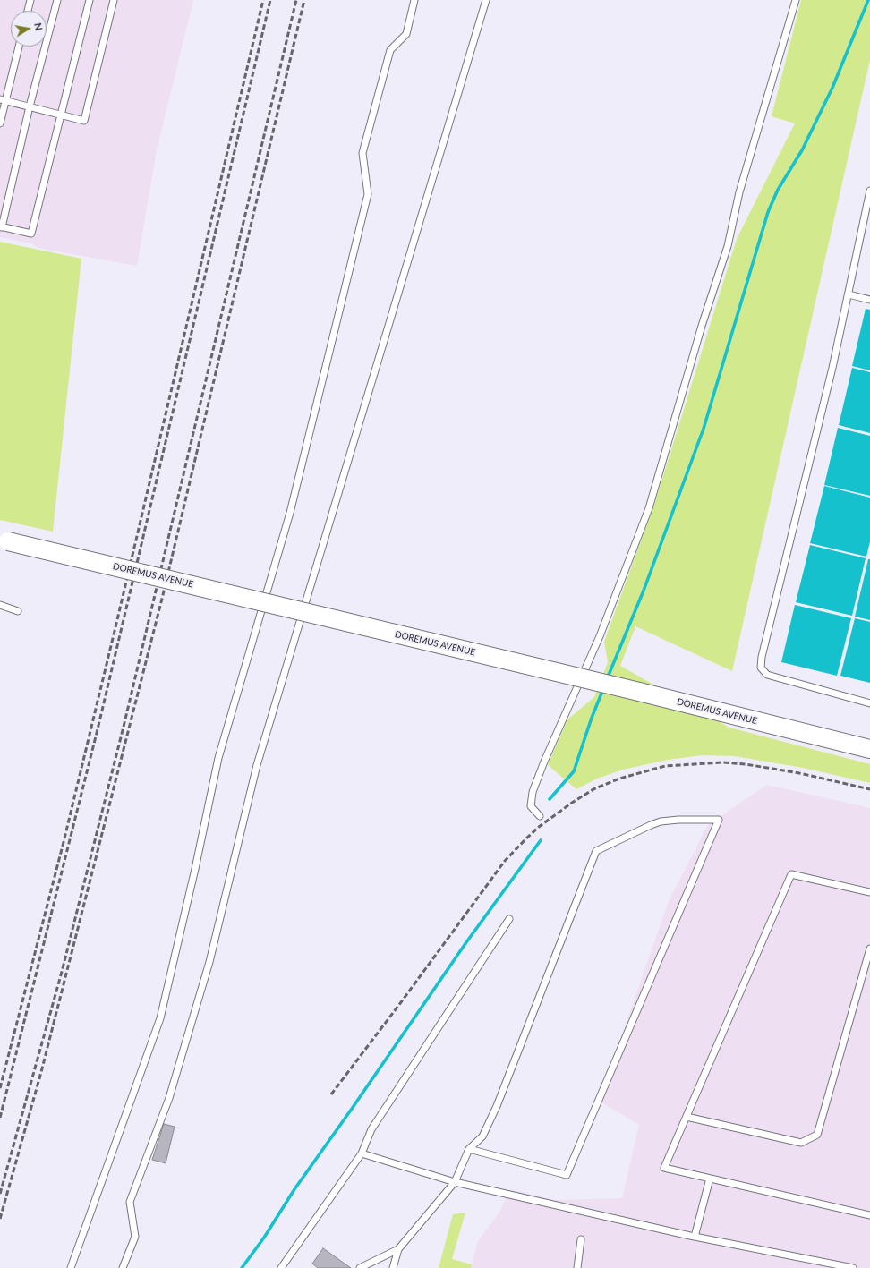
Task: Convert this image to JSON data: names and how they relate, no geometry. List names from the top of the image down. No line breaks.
{"streets":{"main road":["DOREMUS AVENUE"]},"north":"right"}
